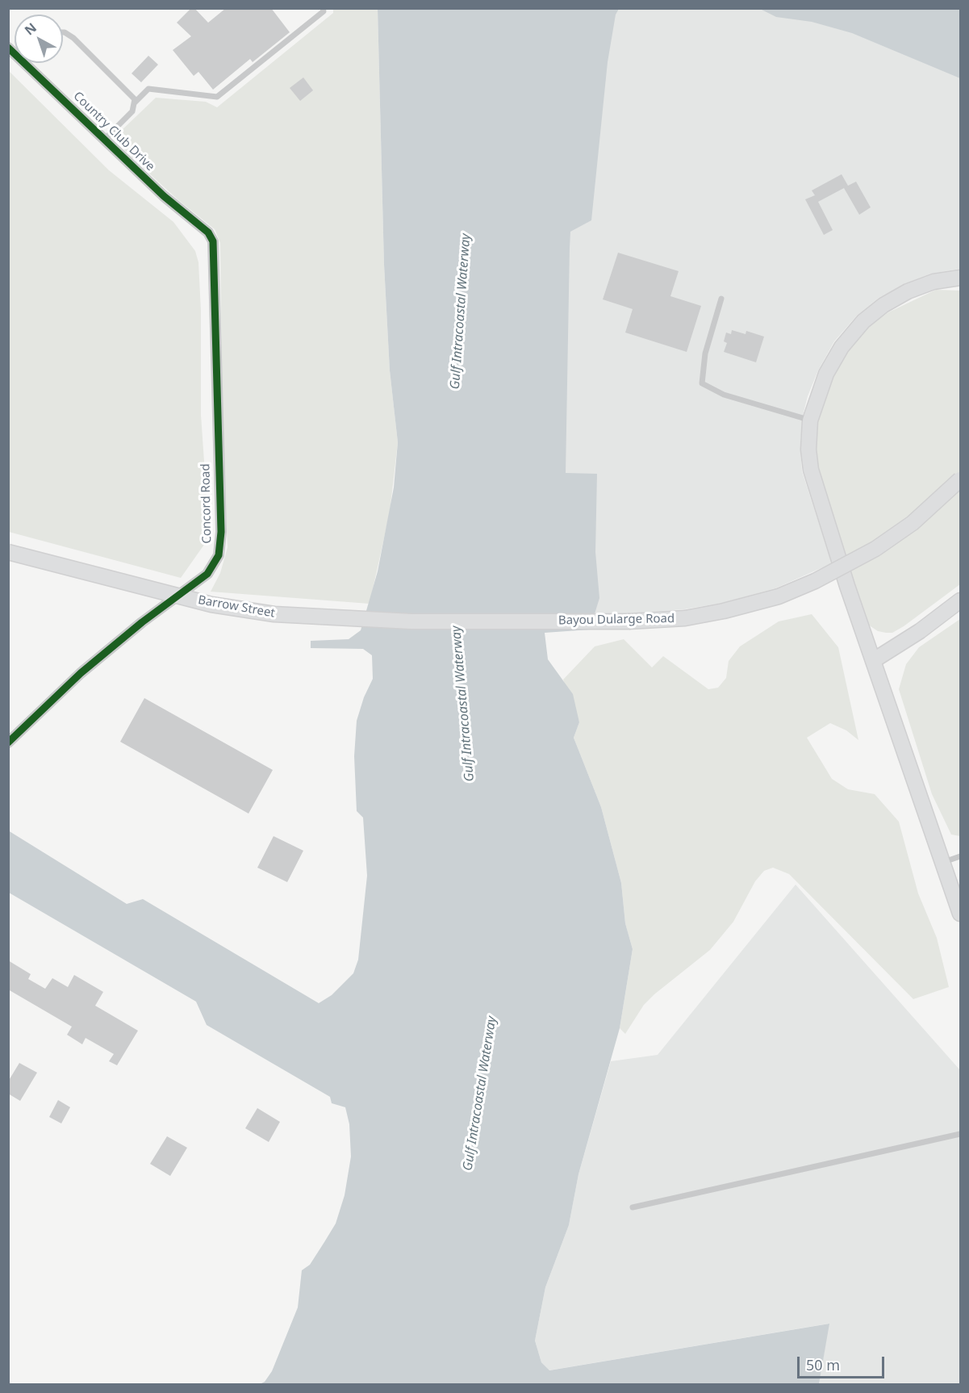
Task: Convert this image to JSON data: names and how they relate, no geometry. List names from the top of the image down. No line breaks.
{"streets":{"main road":["Barrow Street","Bayou Dularge Road"],"street":["Country Club Drive","Concord Road"]},"crossings":[["Country Club Drive","Concord Road"],["Barrow Street","Bayou Dularge Road"]],"water":["Gulf Intracoastal Waterway"],"scale_bar":"50 m","north":"top left"}
